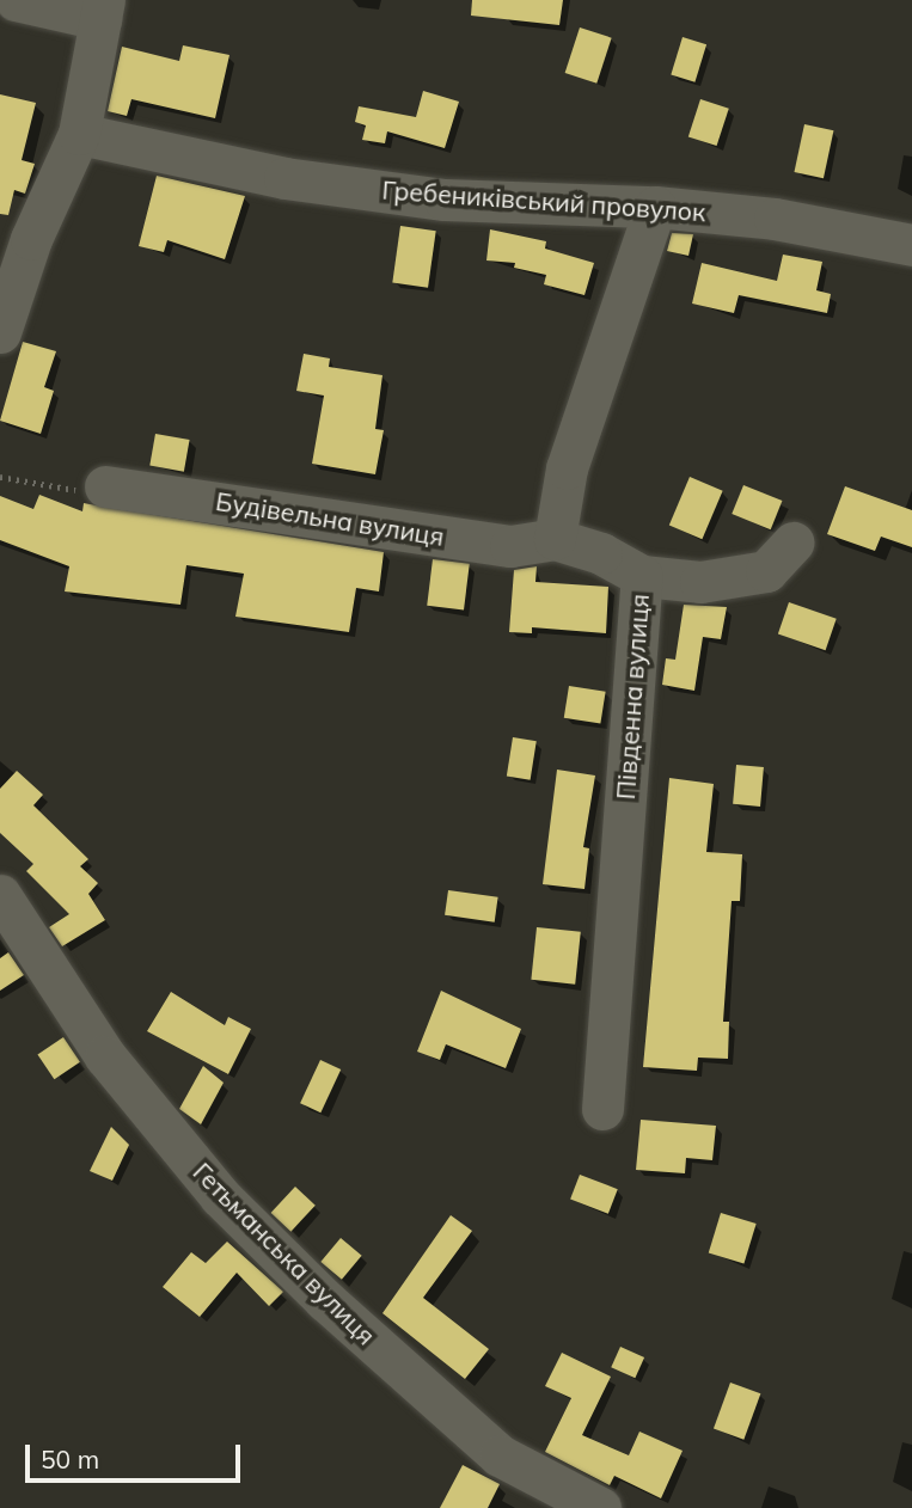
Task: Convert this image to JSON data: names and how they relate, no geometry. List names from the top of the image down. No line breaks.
{"streets":{"street":["Гребениківський провулок","Будівельна вулиця","Південна вулиця","Гетьманська вулиця"]},"crossings":[["Будівельна вулиця","Південна вулиця"]],"scale_bar":"50 m"}
